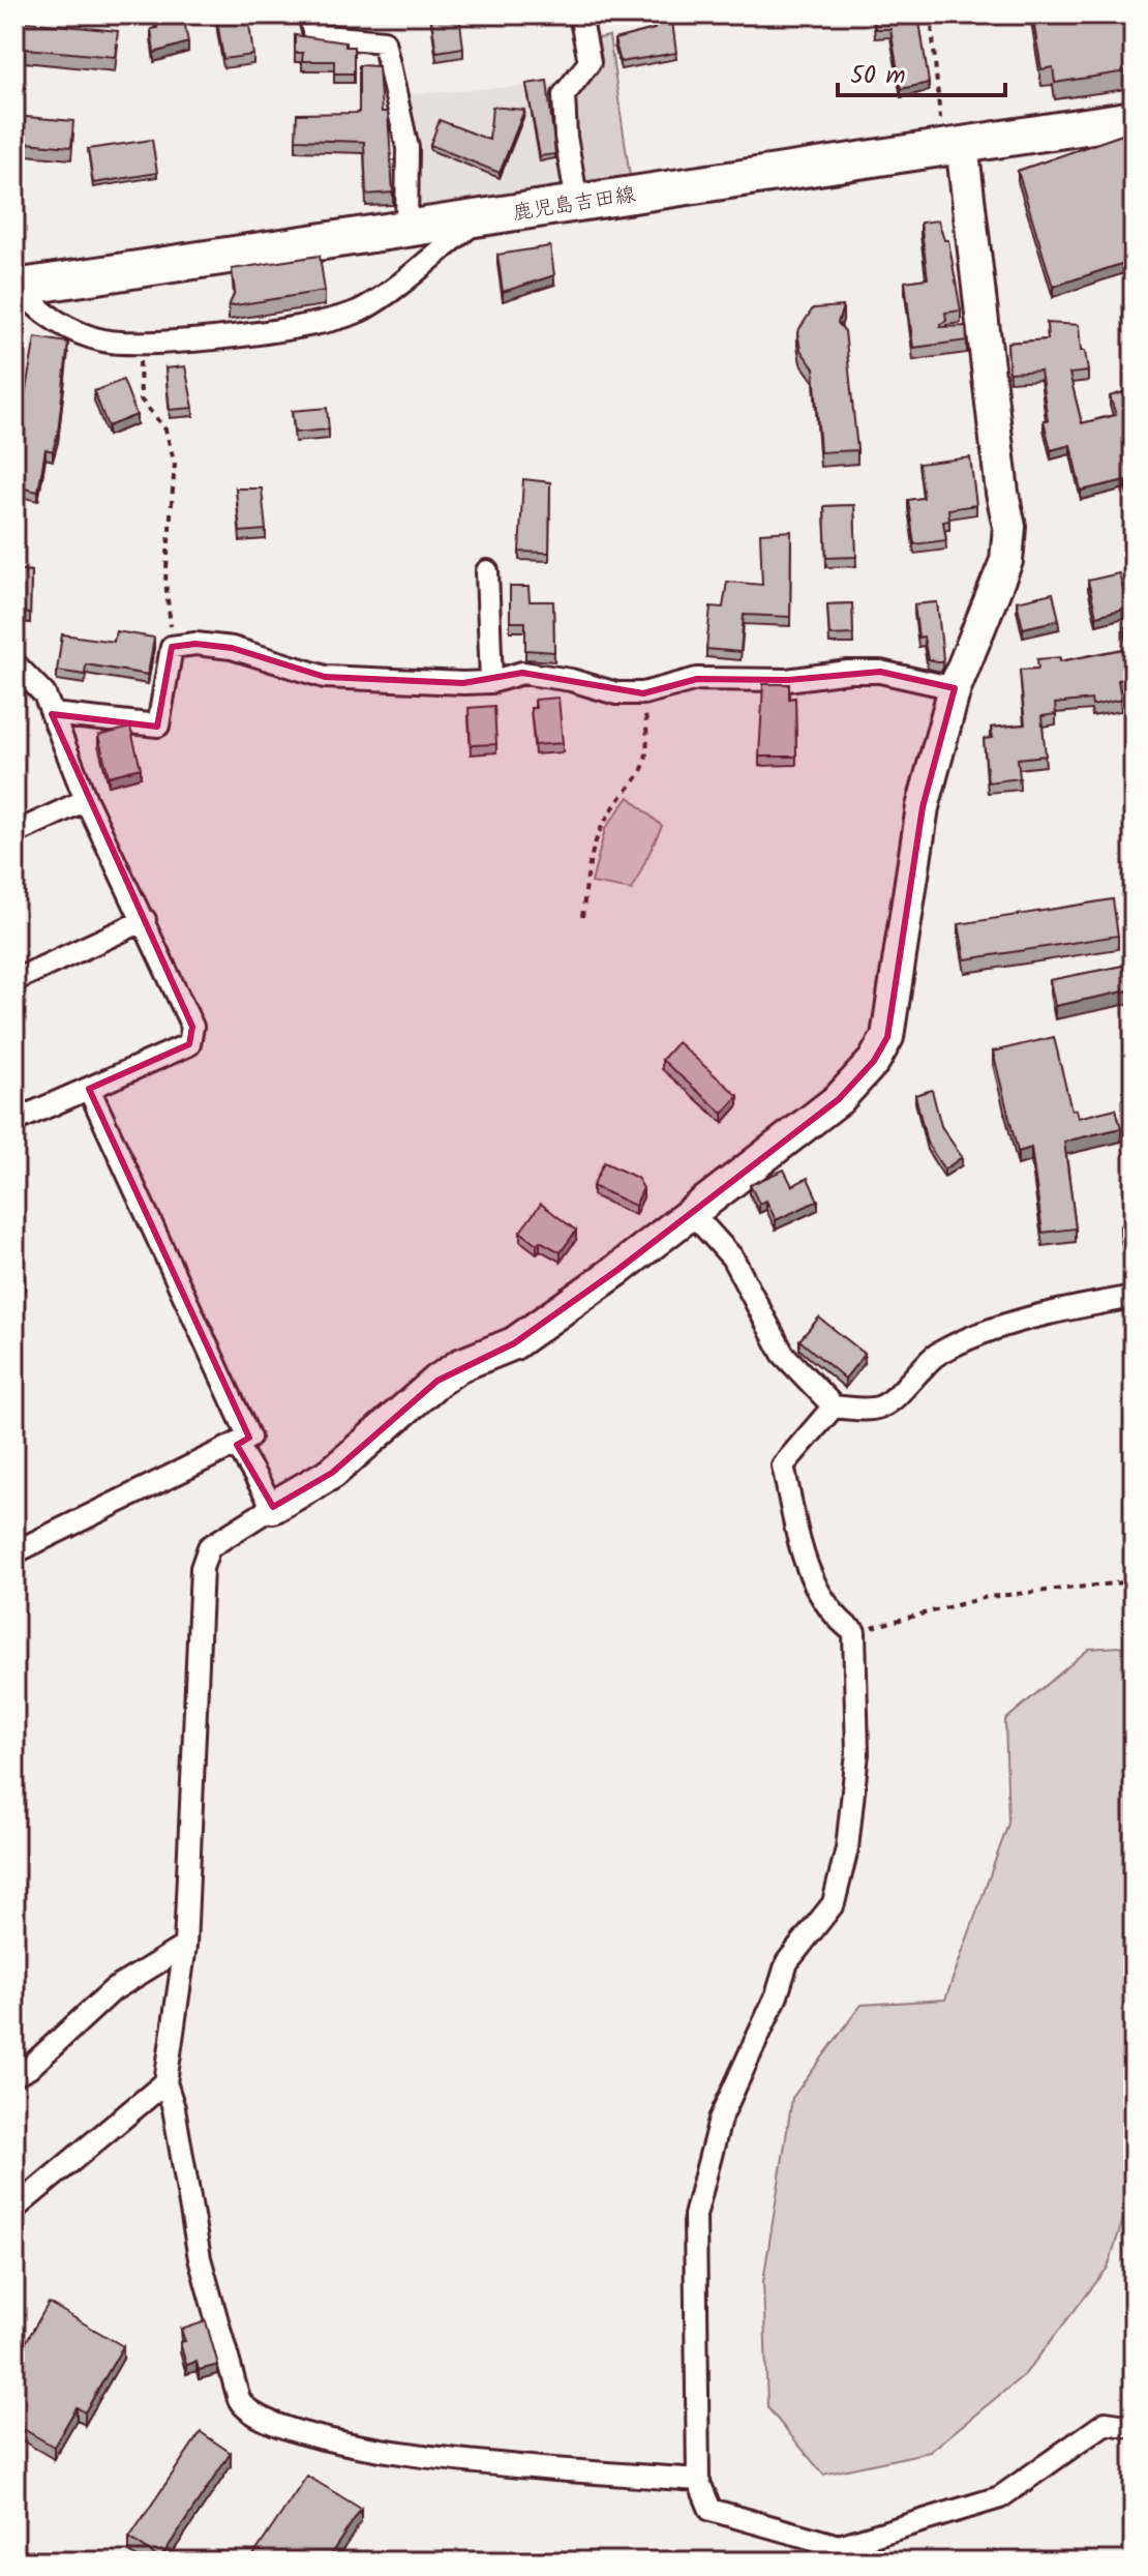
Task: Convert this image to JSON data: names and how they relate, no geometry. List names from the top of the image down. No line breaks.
{"streets":{"main road":["鹿児島吉田線"]},"scale_bar":"50 m"}
